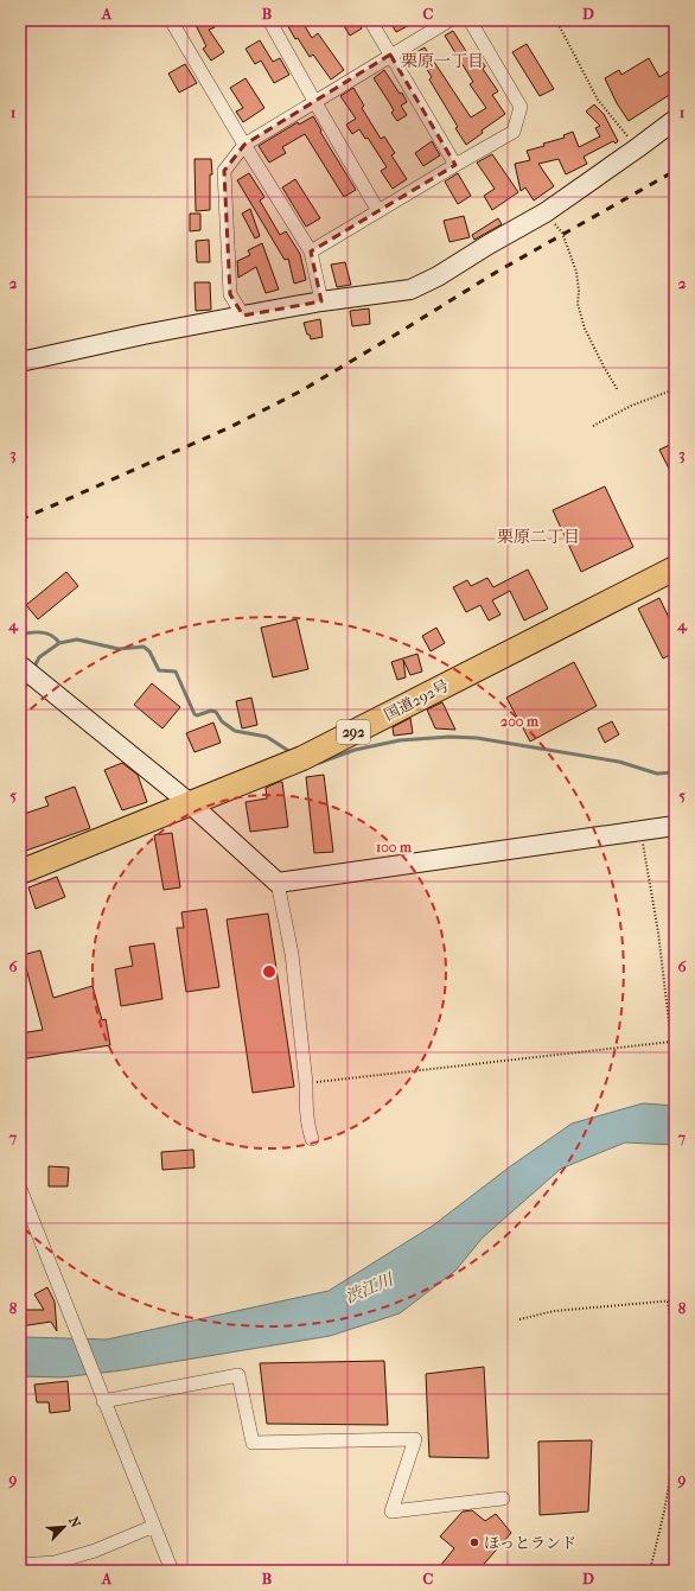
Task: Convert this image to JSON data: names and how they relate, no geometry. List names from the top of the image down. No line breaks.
{"streets":{"highway":["国道292号","292"]},"districts":["栗原一丁目","栗原二丁目"],"water":["渋江川"],"places":["ほっとランド"],"north":"top right","grid":{"columns":["A","B","C","D"],"rows":["1","2","3","4","5","6","7","8","9"]},"rings":["200 m","100 m"]}
